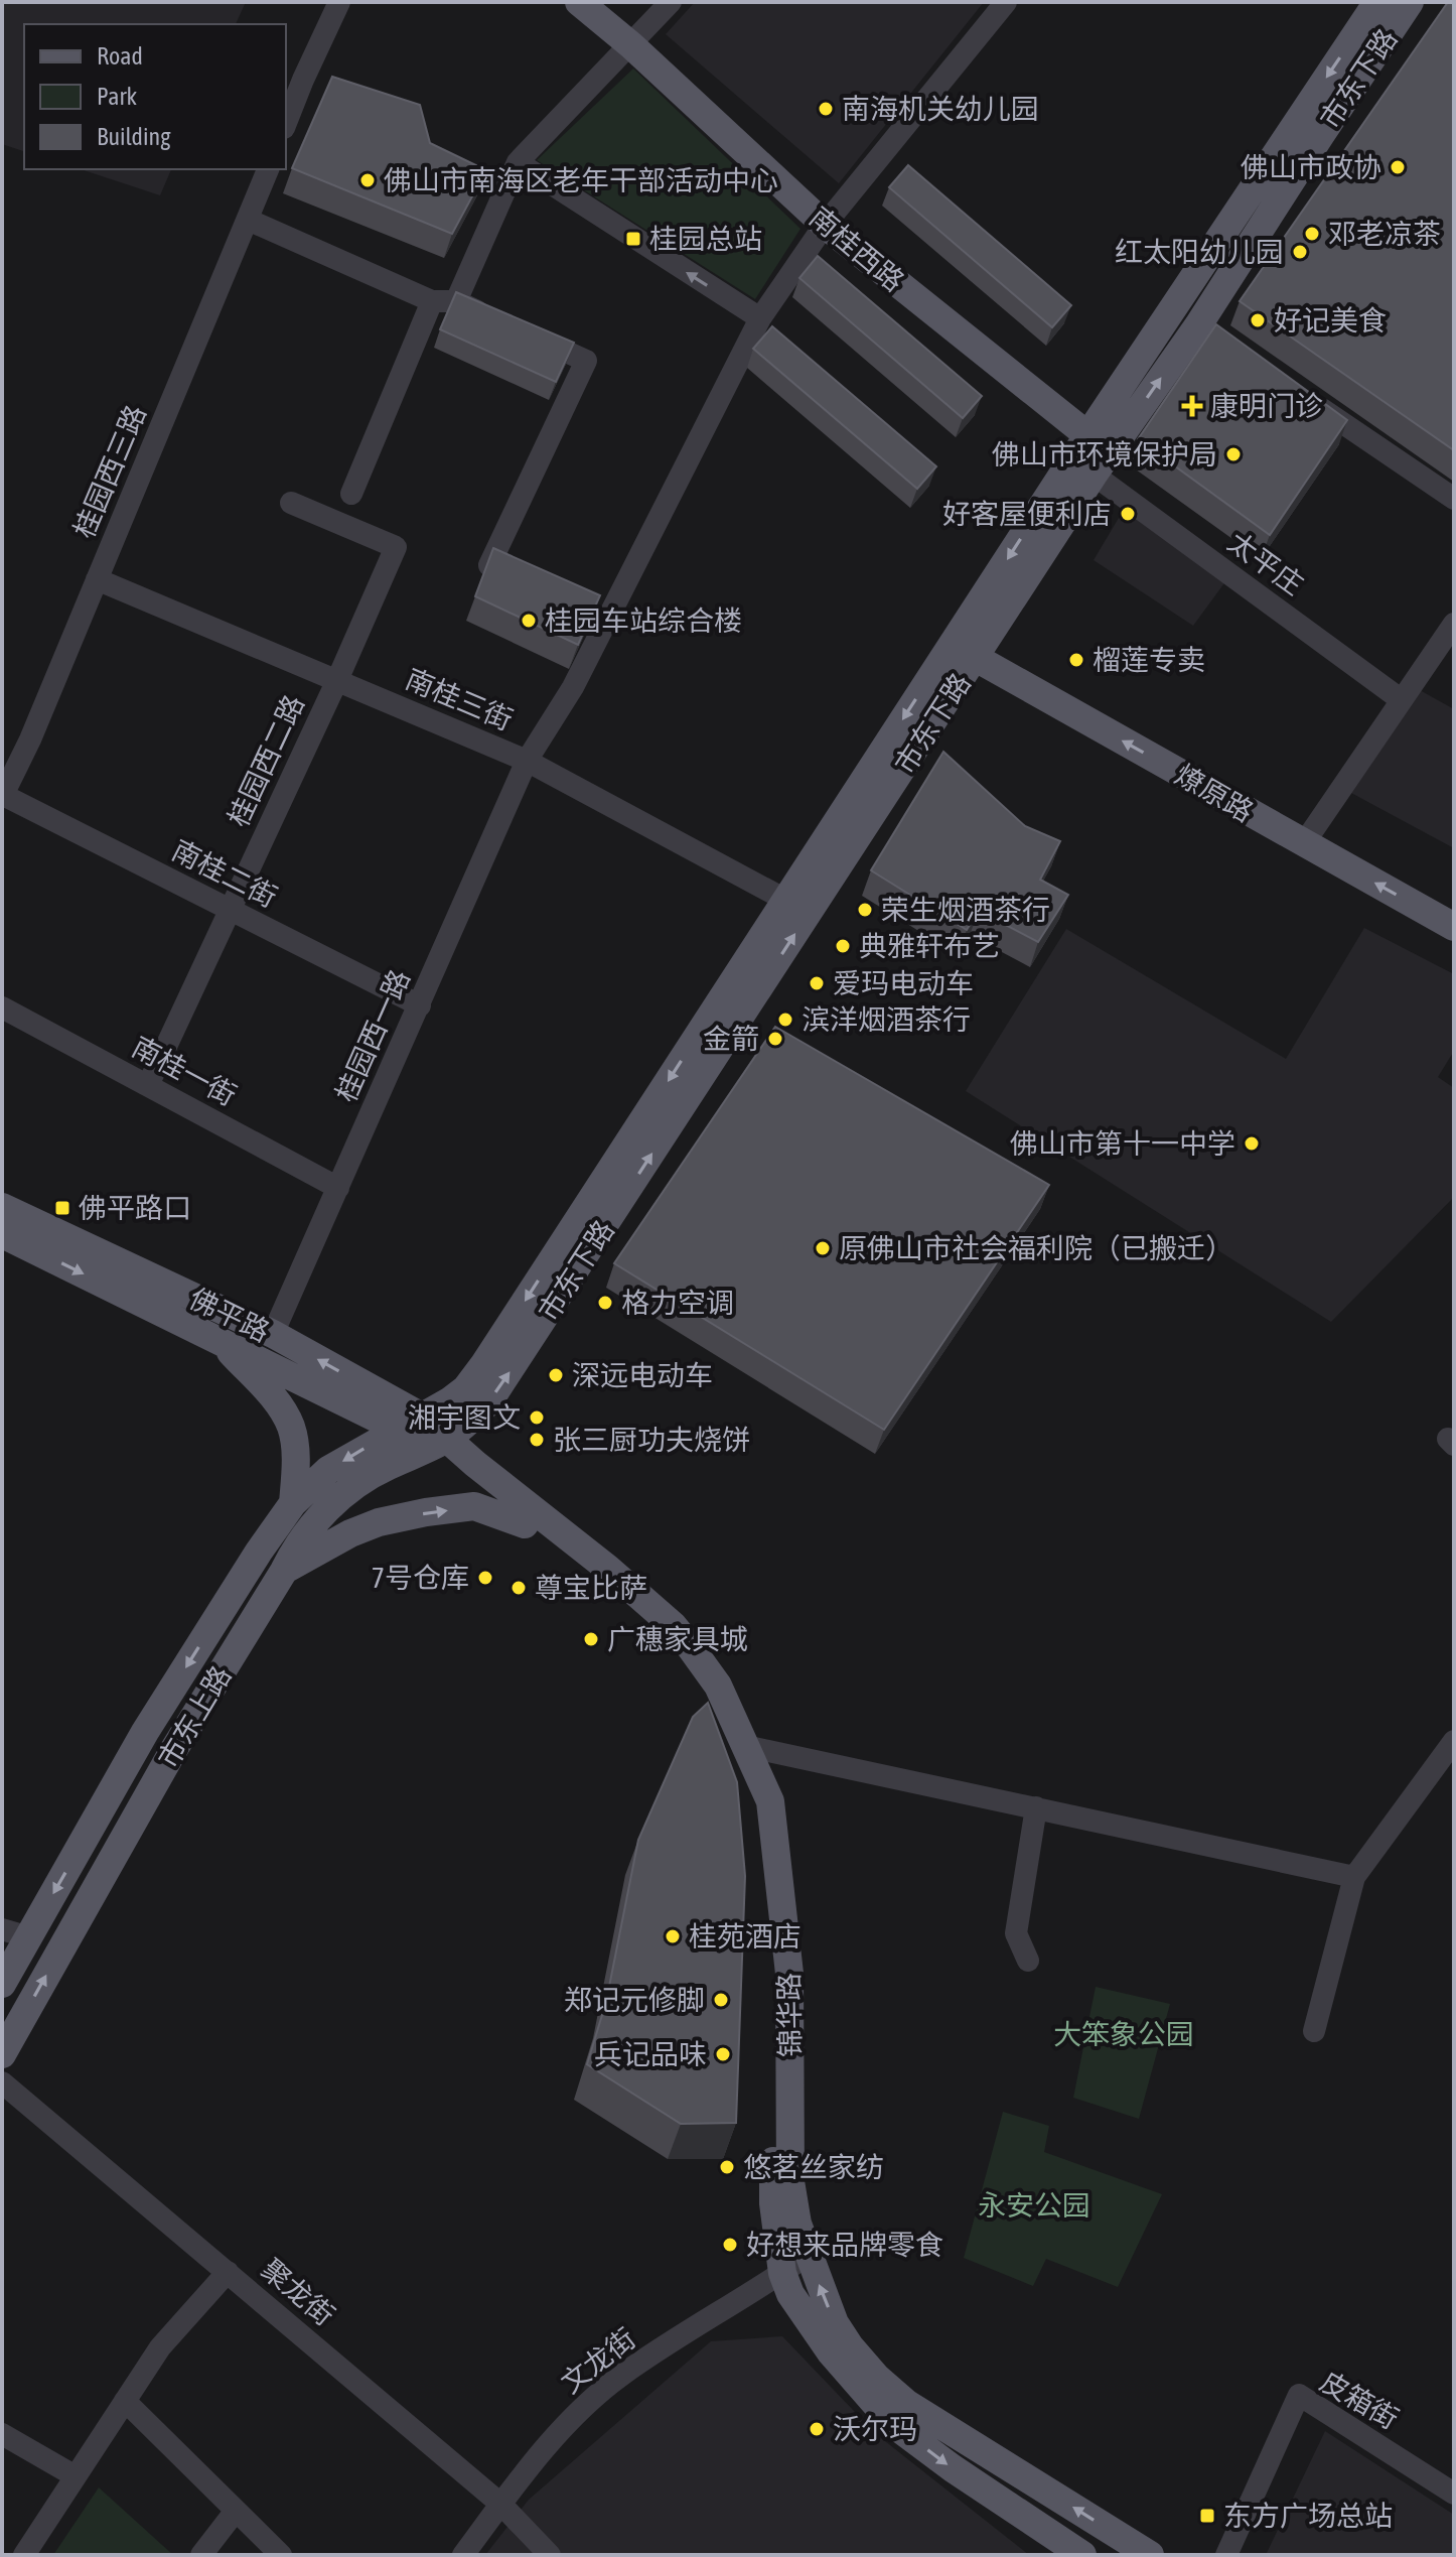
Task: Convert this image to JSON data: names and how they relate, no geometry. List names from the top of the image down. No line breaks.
{"streets":{"main road":["市东下路","南桂西路","燎原路","佛平路","市东上路","锦华路"],"street":["桂园西三路","太平庄","南桂三街","桂园西二路","南桂二街","桂园西一路","南桂一街","聚龙街","文龙街","皮箱街"]},"crossings":[["市东下路","南桂西路"],["市东下路","太平庄"],["市东下路","南桂三街"],["市东下路","燎原路"],["市东下路","佛平路"],["市东下路","市东上路"],["市东下路","锦华路"],["南桂西路","太平庄"],["南桂西路","桂园西一路"],["桂园西三路","南桂三街"],["桂园西三路","南桂二街"],["南桂三街","桂园西二路"],["南桂三街","桂园西一路"],["桂园西二路","南桂二街"],["桂园西二路","南桂一街"],["南桂二街","桂园西一路"],["桂园西一路","南桂一街"],["桂园西一路","佛平路"],["佛平路","市东上路"],["佛平路","锦华路"],["市东上路","锦华路"],["锦华路","文龙街"],["聚龙街","文龙街"]],"one_way":["燎原路"],"parks":["大笨象公园","永安公园"],"places":{"other":["南海机关幼儿园","佛山市政协","佛山市南海区老年干部活动中心","邓老凉茶","红太阳幼儿园","好记美食","佛山市环境保护局","好客屋便利店","桂园车站综合楼","榴莲专卖","荣生烟酒茶行","典雅轩布艺","爱玛电动车","滨洋烟酒茶行","金箭","佛山市第十一中学","原佛山市社会福利院（已搬迁）","格力空调","深远电动车","湘宇图文","张三厨功夫烧饼","7号仓库","尊宝比萨","广穗家具城","桂苑酒店","郑记元修脚","兵记品味","悠茗丝家纺","好想来品牌零食","沃尔玛"],"transit":["桂园总站","佛平路口","东方广场总站"],"health":["康明门诊"]},"legend":["Road","Park","Building"]}
